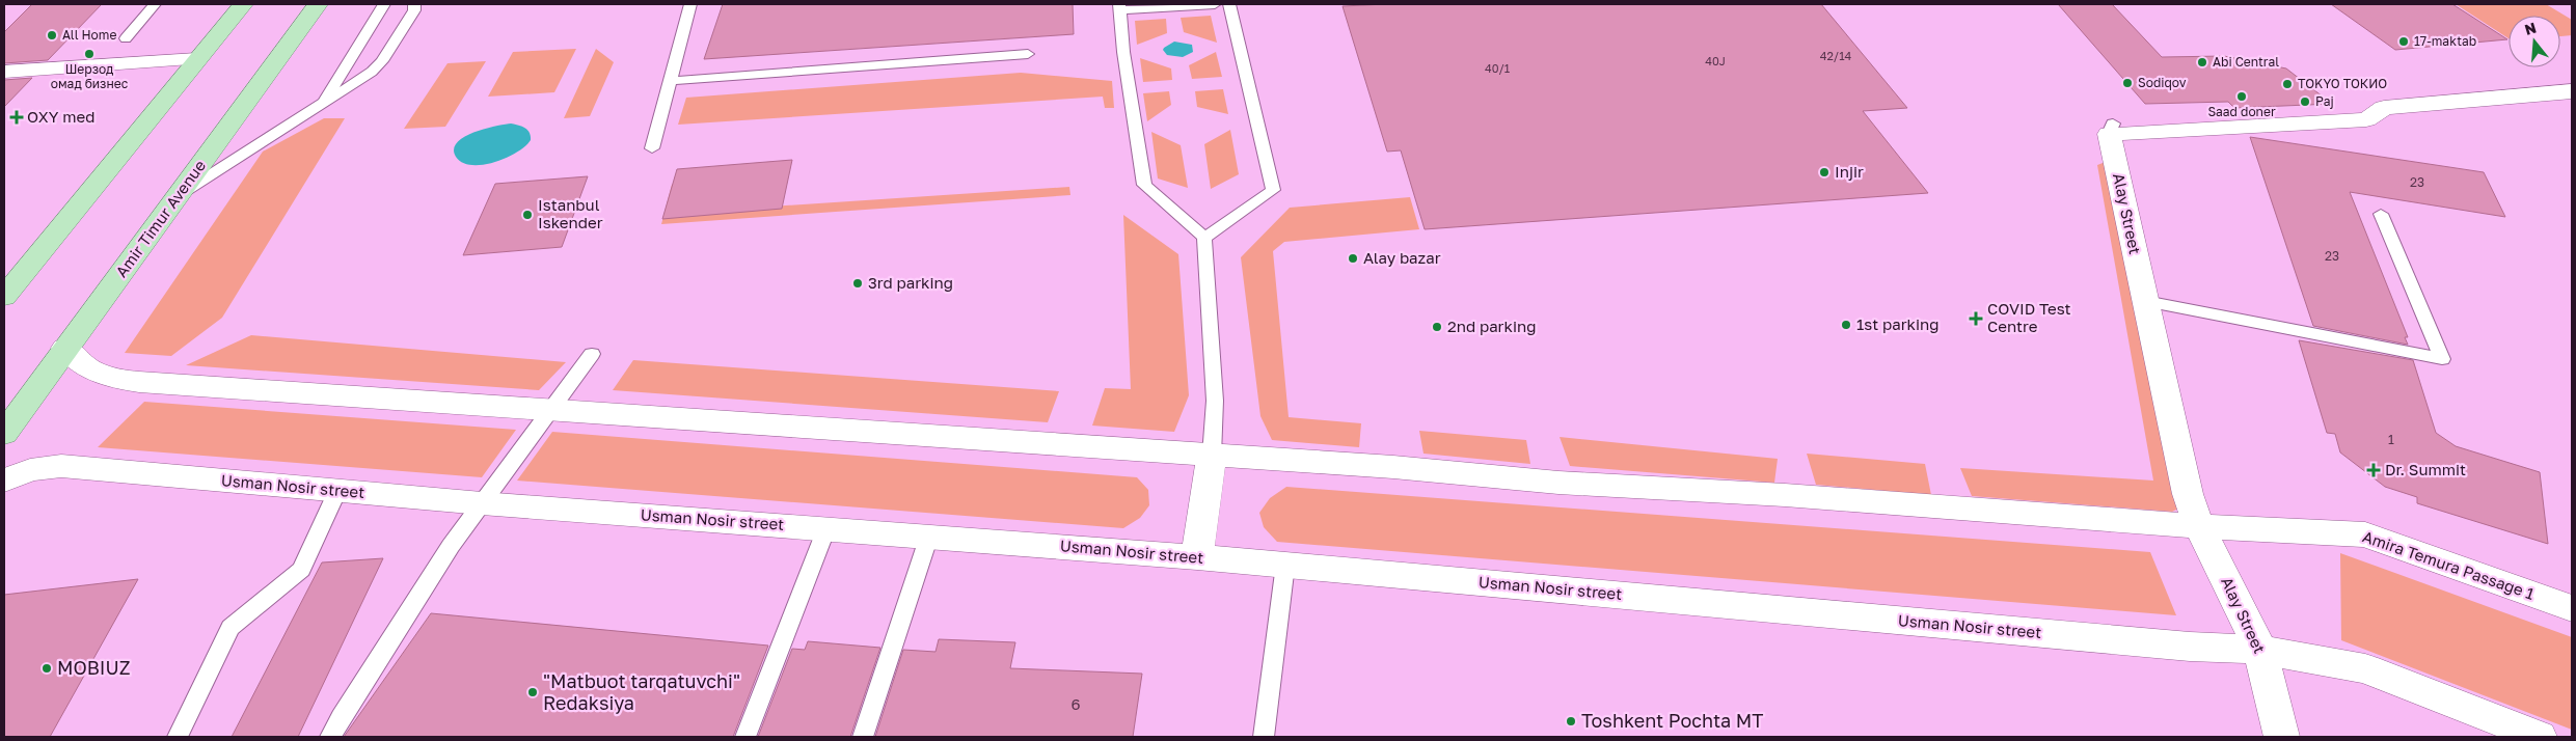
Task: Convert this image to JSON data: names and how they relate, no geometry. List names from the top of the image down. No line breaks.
{"streets":{"main road":["Amir Timur Avenue"],"street":["Alay Street","Usman Nosir street","Amira Temura Passage 1"]},"crossings":[["Alay Street","Usman Nosir street"],["Alay Street","Amira Temura Passage 1"]],"places":{"other":["All Home","17-maktab","Шерзод омад бизнес","Abi Central","Sodiqov","TOKYO ТОКИО","Saad doner","Paj","Injir","Istanbul Iskender","Alay bazar","3rd parking","1st parking","2nd parking","MOBIUZ","\"Matbuot tarqatuvchi\" Redaksiya","Toshkent Pochta MT"],"health":["OXY med","COVID Test Centre","Dr. Summit"]},"house_numbers":["42/14","40J","40/1","23","23","1","6"],"north":"top"}
